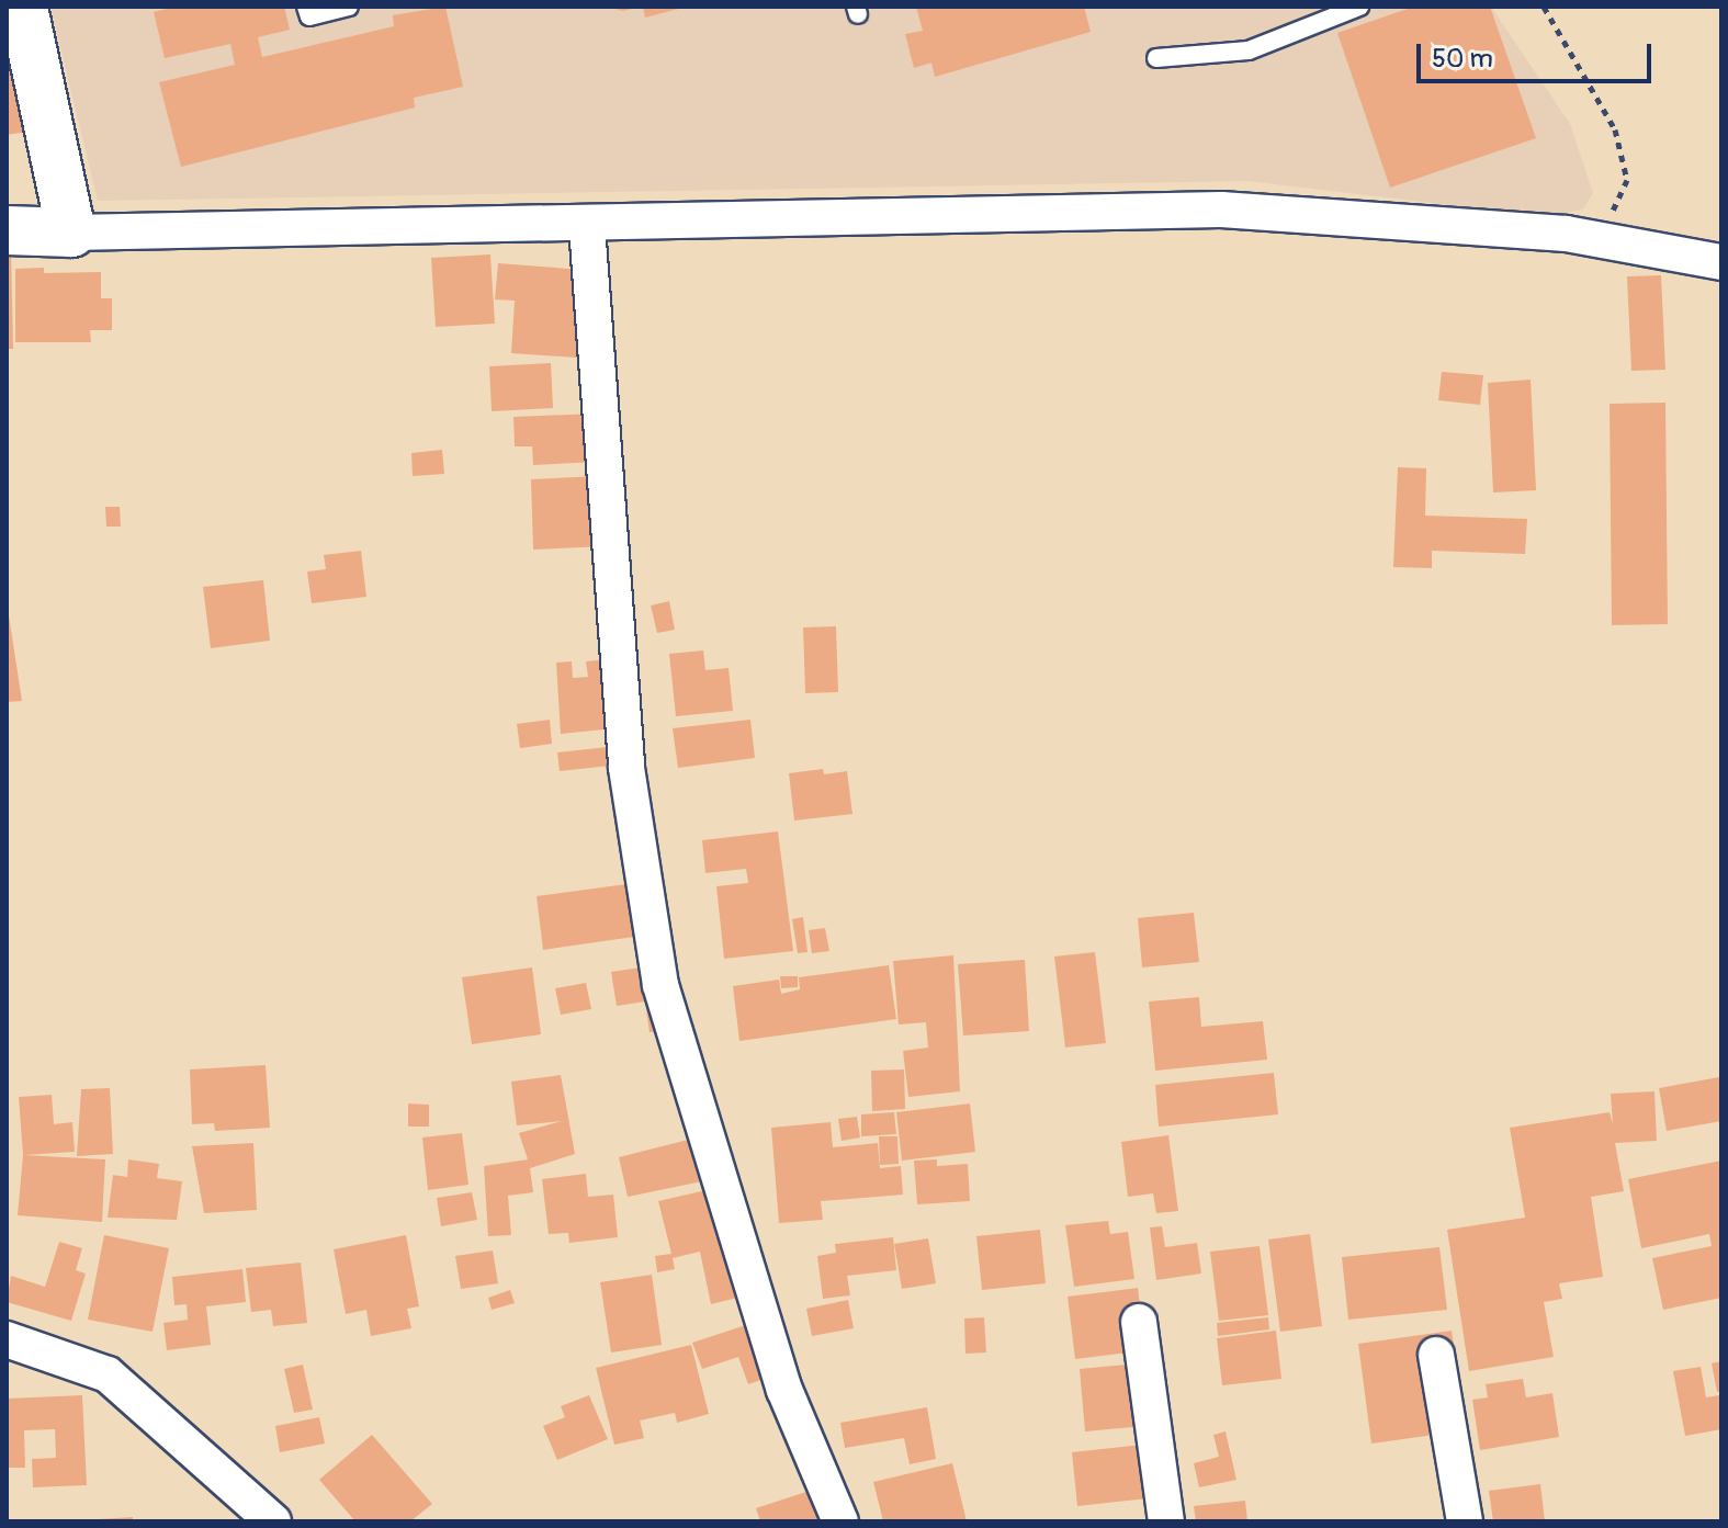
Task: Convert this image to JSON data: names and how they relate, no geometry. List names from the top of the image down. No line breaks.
{"scale_bar":"50 m"}
